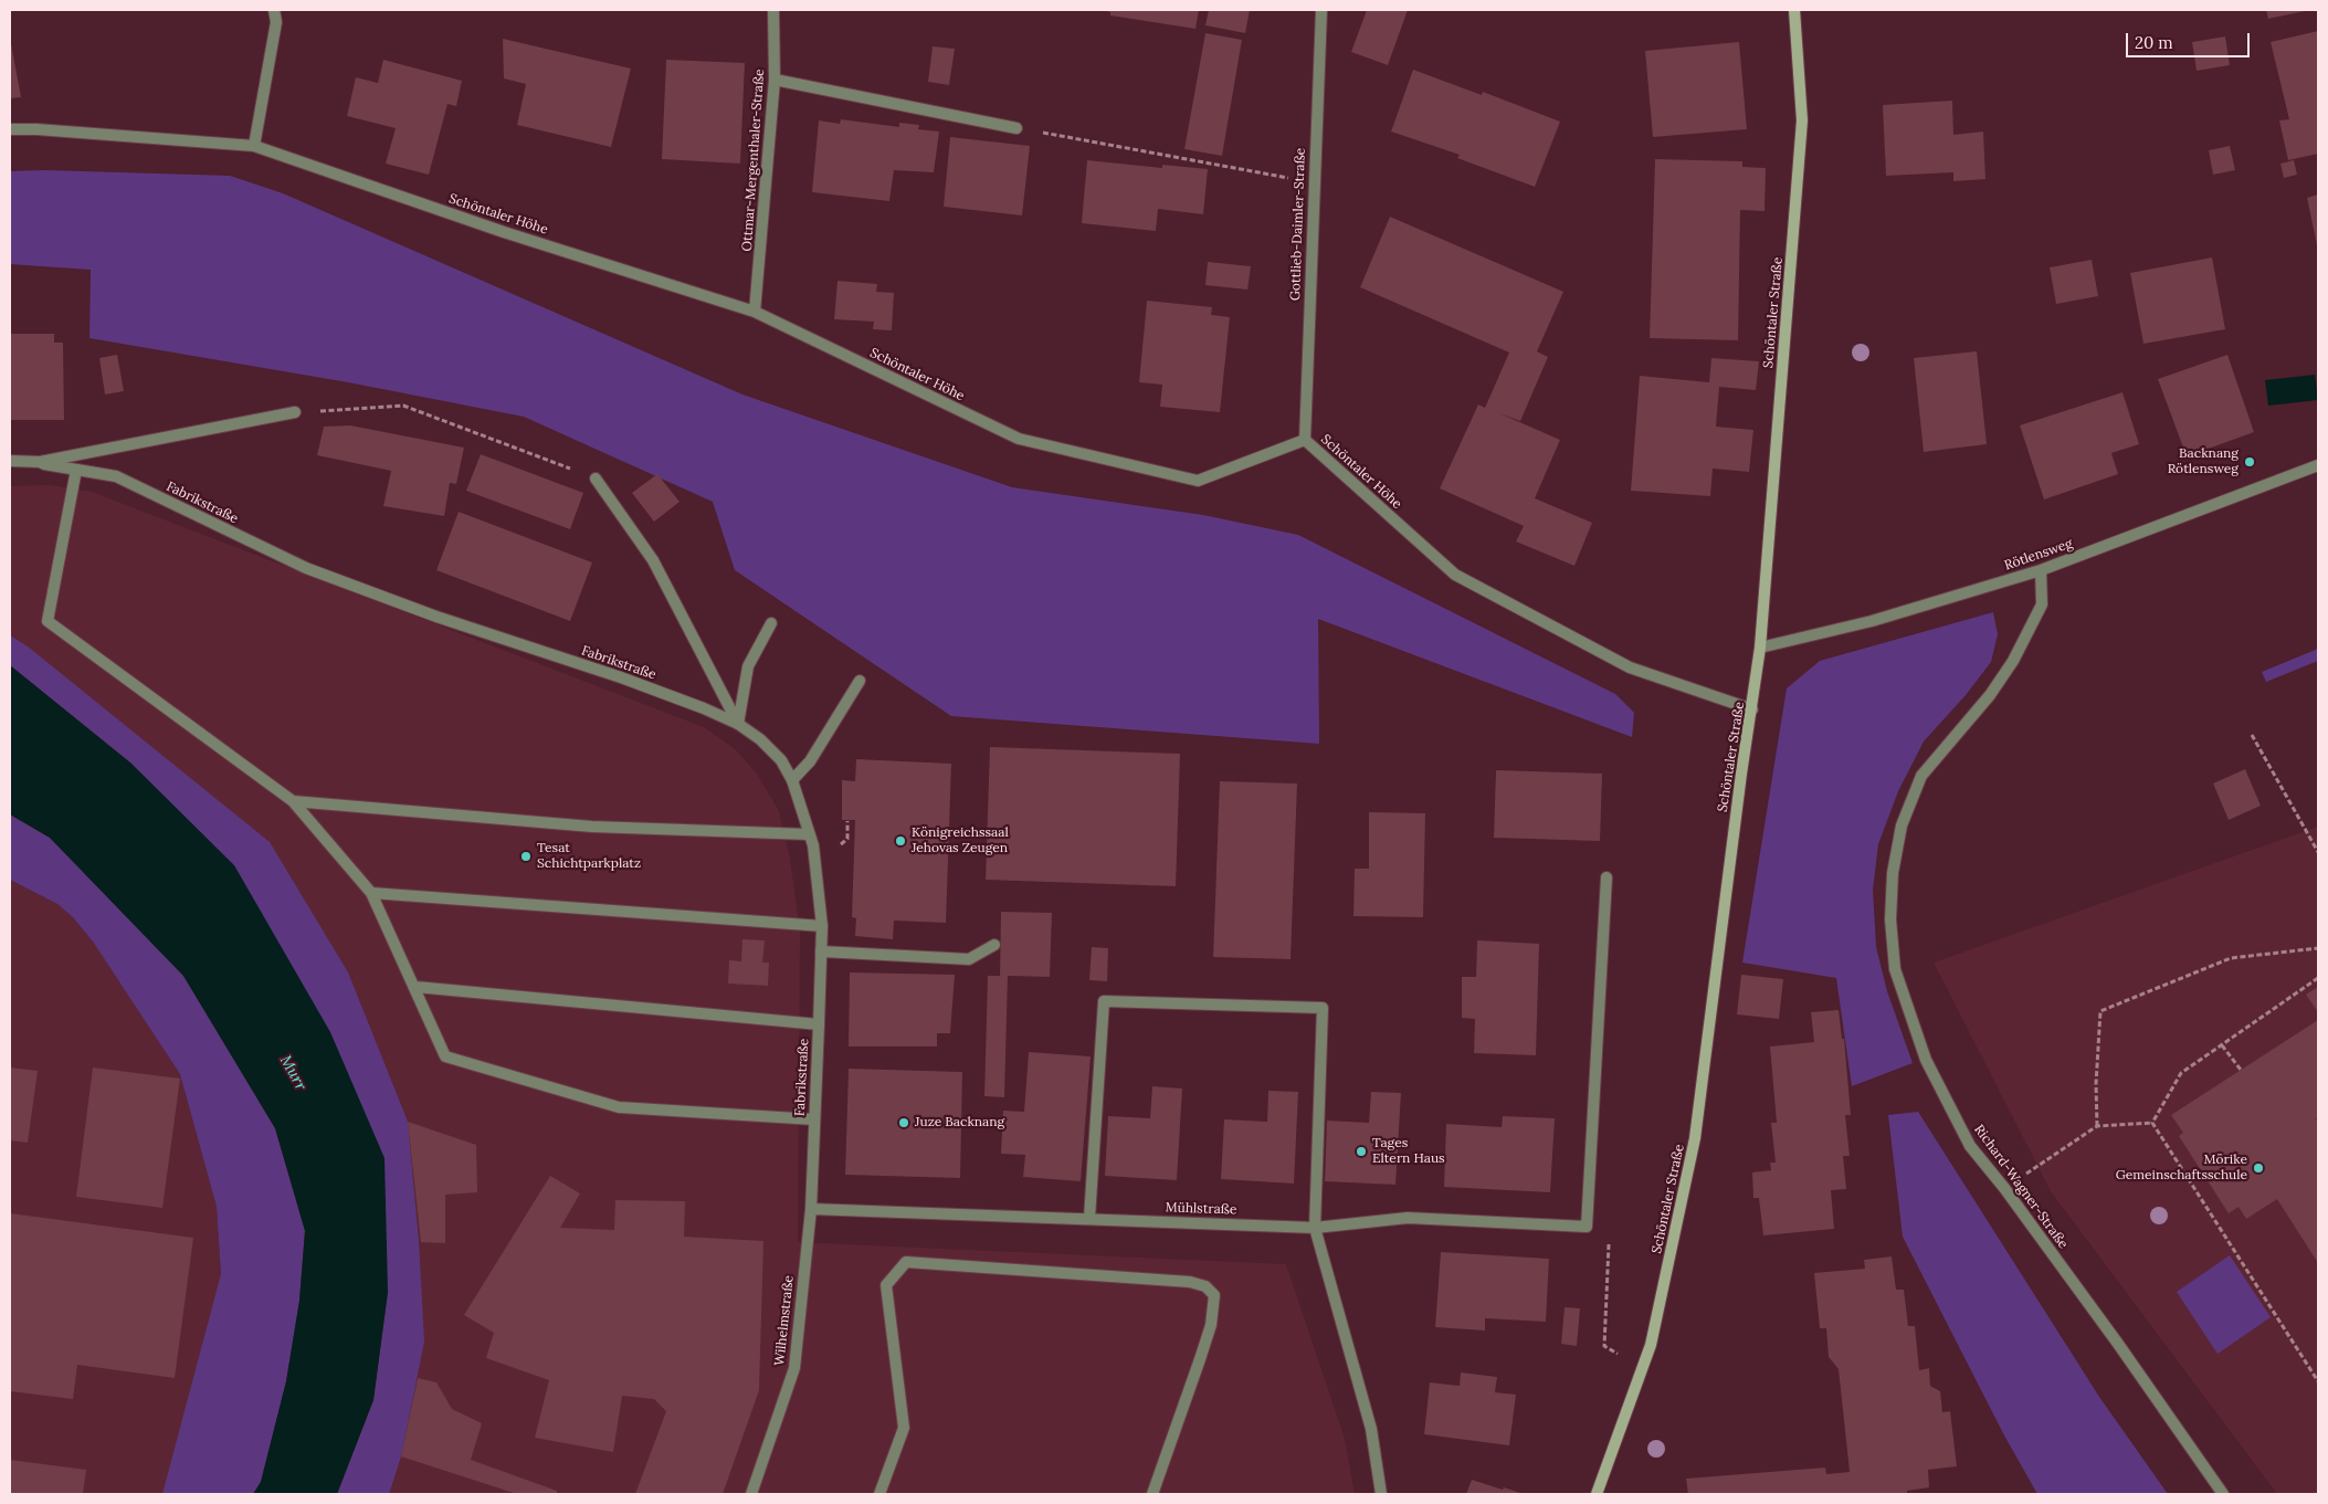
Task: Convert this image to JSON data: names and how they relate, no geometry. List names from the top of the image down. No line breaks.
{"streets":{"street":["Ottmar-Mergenthaler-Straße","Schöntaler Höhe","Gottlieb-Daimler-Straße","Schöntaler Straße","Fabrikstraße","Rötlensweg","Richard-Wagner-Straße","Mühlstraße","Wilhelmstraße"]},"crossings":[["Ottmar-Mergenthaler-Straße","Schöntaler Höhe"],["Schöntaler Höhe","Gottlieb-Daimler-Straße"],["Schöntaler Höhe","Schöntaler Straße"],["Schöntaler Straße","Rötlensweg"],["Fabrikstraße","Mühlstraße"],["Fabrikstraße","Wilhelmstraße"],["Rötlensweg","Richard-Wagner-Straße"],["Mühlstraße","Wilhelmstraße"]],"water":["Murr"],"places":["Backnang Rötlensweg","Königreichssaal Jehovas Zeugen","Tesat Schichtparkplatz","Juze Backnang","Tages Eltern Haus","Mörike Gemeinschaftsschule"],"scale_bar":"20 m"}
